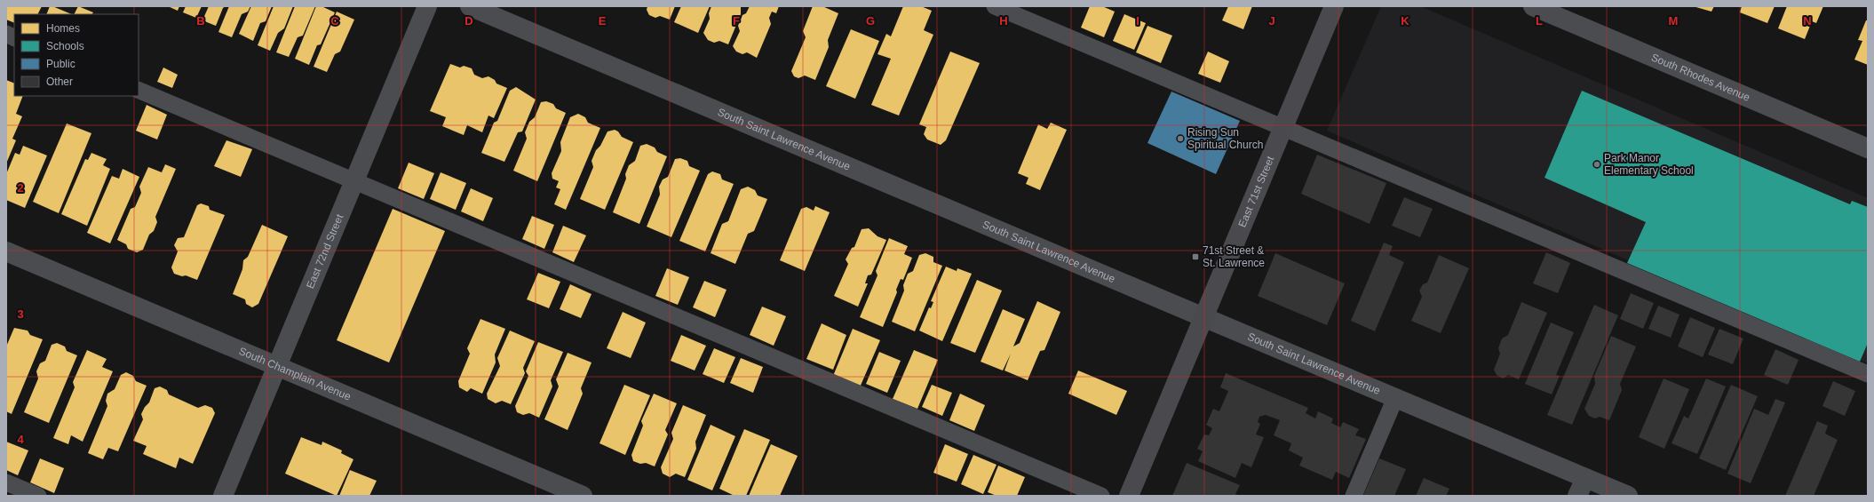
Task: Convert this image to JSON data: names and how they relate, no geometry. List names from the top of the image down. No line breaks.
{"streets":{"main road":["East 71st Street"],"street":["South Rhodes Avenue","South Saint Lawrence Avenue","East 72nd Street","South Champlain Avenue"]},"crossings":[["South Saint Lawrence Avenue","East 71st Street"],["East 72nd Street","South Champlain Avenue"]],"places":{"other":["Rising Sun Spiritual Church","Park Manor Elementary School"],"transit":["71st Street & St. Lawrence"]},"legend":["Homes","Schools","Public","Other"],"grid":{"columns":["B","C","D","E","F","G","H","I","J","K","L","M","N"],"rows":["2","3","4"]}}
